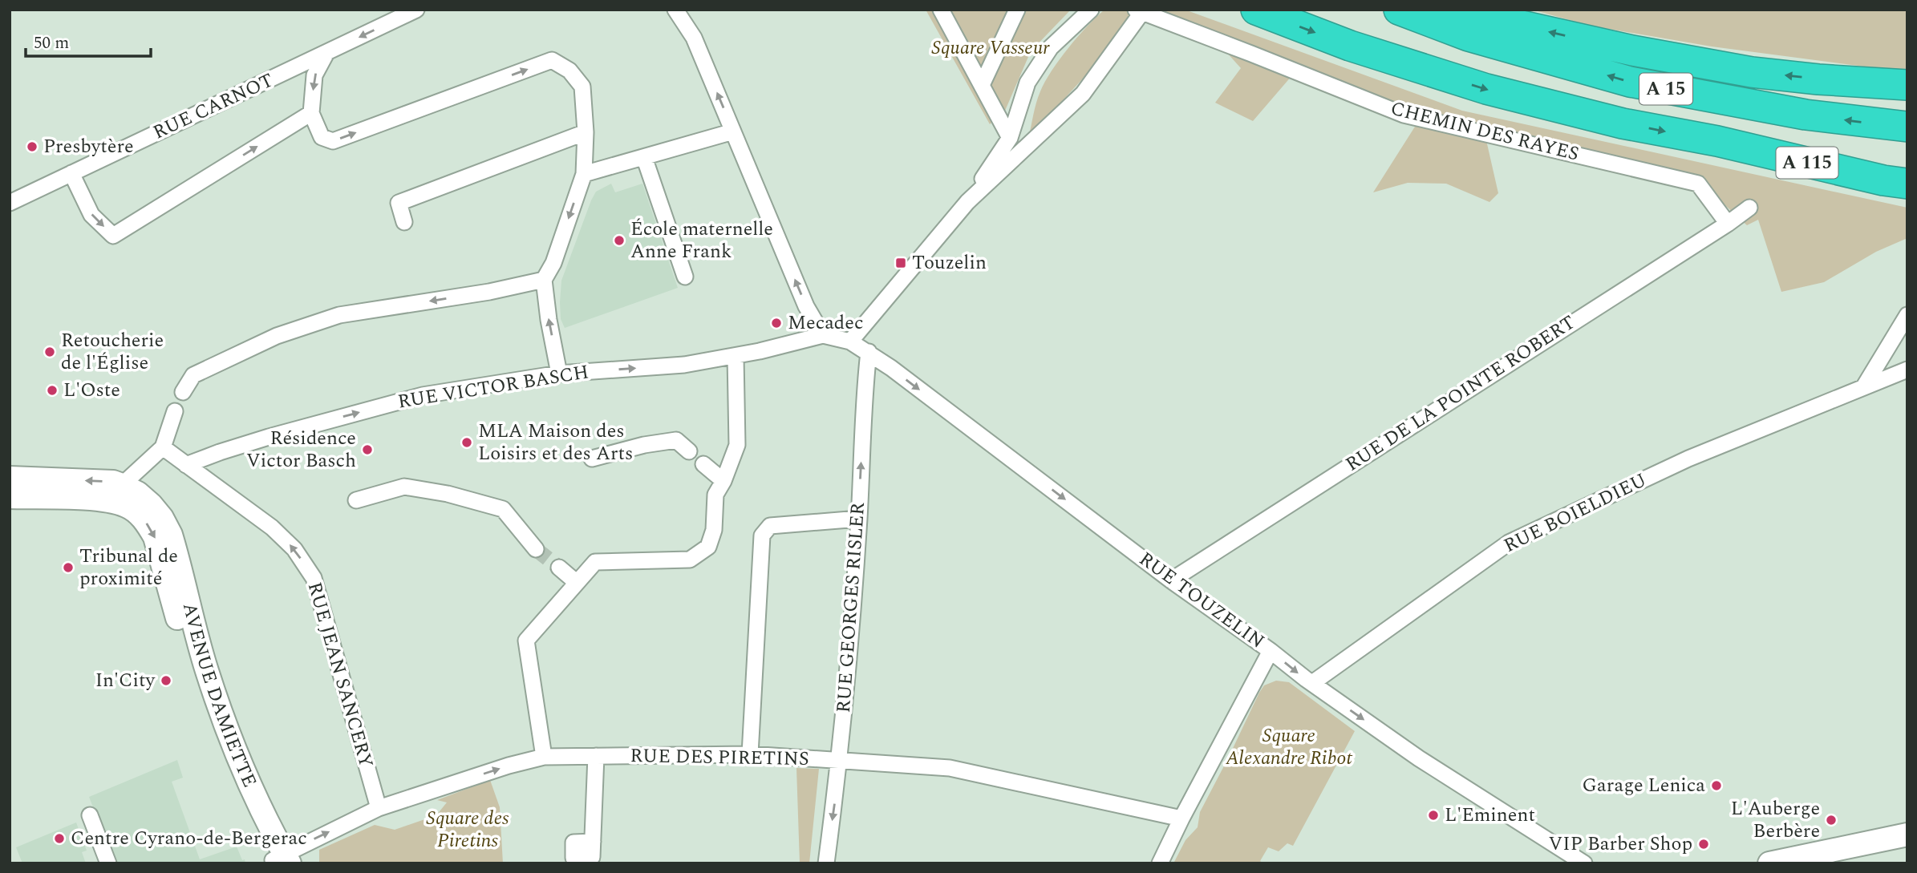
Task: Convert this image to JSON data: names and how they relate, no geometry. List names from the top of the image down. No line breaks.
{"streets":{"highway":["A 15","A 115"],"main road":["AVENUE DAMIETTE"],"street":["RUE CARNOT","CHEMIN DES RAYES","RUE VICTOR BASCH","RUE DE LA POINTE ROBERT","RUE BOIELDIEU","RUE TOUZELIN","RUE GEORGES RISLER","RUE JEAN SANCERY","RUE DES PIRETINS"]},"crossings":[["A 15","A 115"],["CHEMIN DES RAYES","RUE DE LA POINTE ROBERT"],["RUE VICTOR BASCH","RUE TOUZELIN"],["RUE VICTOR BASCH","RUE JEAN SANCERY"],["RUE DE LA POINTE ROBERT","RUE TOUZELIN"],["RUE BOIELDIEU","RUE TOUZELIN"],["RUE TOUZELIN","RUE GEORGES RISLER"],["RUE GEORGES RISLER","RUE DES PIRETINS"],["RUE JEAN SANCERY","RUE DES PIRETINS"],["AVENUE DAMIETTE","RUE DES PIRETINS"]],"one_way":["RUE TOUZELIN","RUE JEAN SANCERY"],"parks":["Square Vasseur","Square Alexandre Ribot","Square des Piretins"],"places":{"other":["Presbytère","École maternelle Anne Frank","Mecadec","Retoucherie de l'Église","L'Oste","MLA Maison des Loisirs et des Arts","Résidence Victor Basch","Tribunal de proximité","In'City","Garage Lenica","L'Eminent","L'Auberge Berbère","Centre Cyrano-de-Bergerac","VIP Barber Shop"],"transit":["Touzelin"]},"scale_bar":"50 m"}
